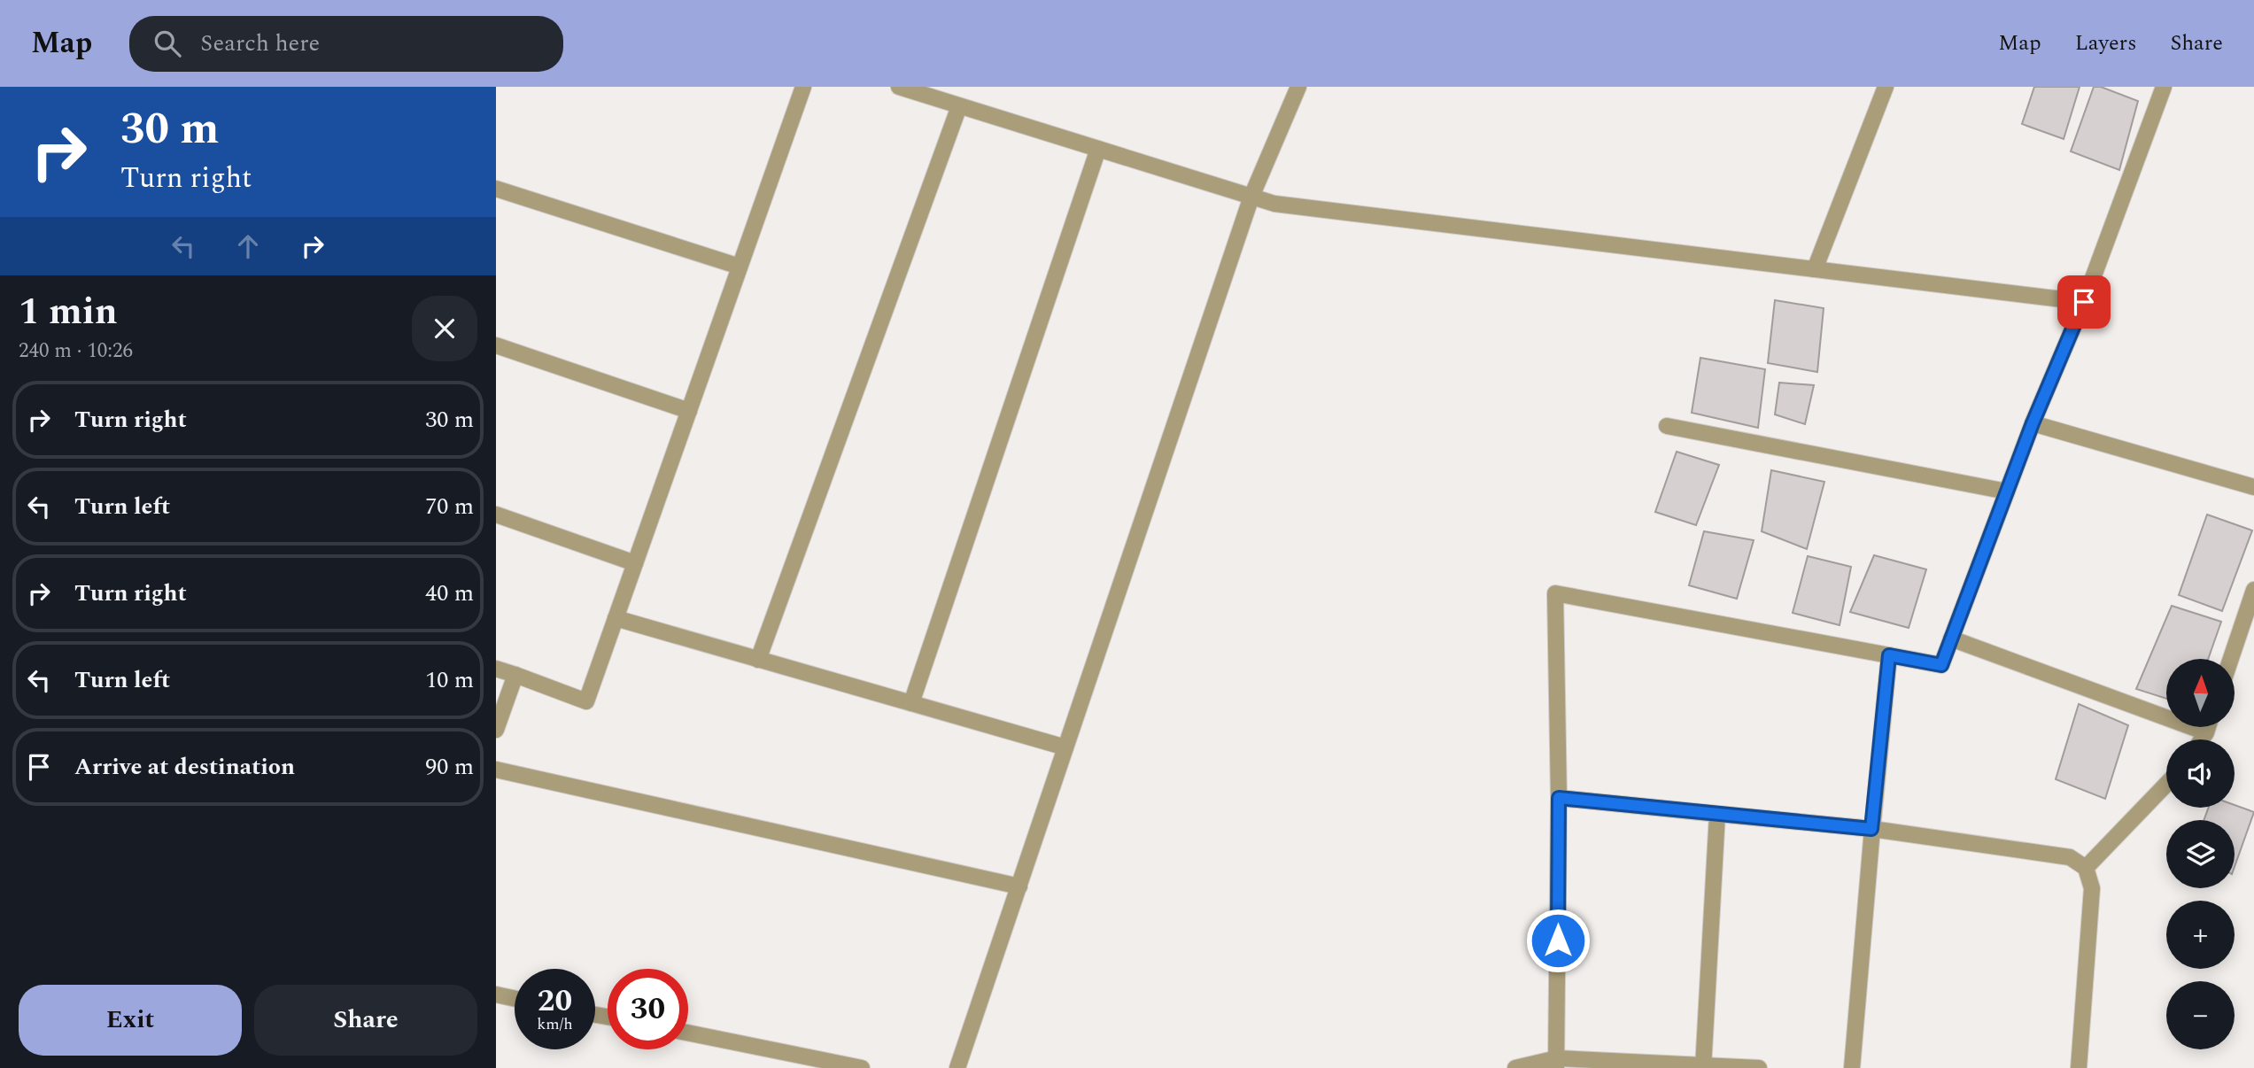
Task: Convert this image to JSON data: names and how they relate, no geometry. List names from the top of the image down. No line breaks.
{"north":"top","page":{"header":"Map","search":"Search here","nav":["Map","Layers","Share"],"turn":["30 m","Turn right"],"heading":["1 min","240 m · 10:26"],"list":[{"name":"Turn right","value":"30 m"},{"name":"Turn left","value":"70 m"},{"name":"Turn right","value":"40 m"},{"name":"Turn left","value":"10 m"},{"name":"Arrive at destination","value":"90 m"}],"map_buttons":["+","−"],"speed":"20 km/h","limit":"30","buttons":["Exit","Share"]}}
